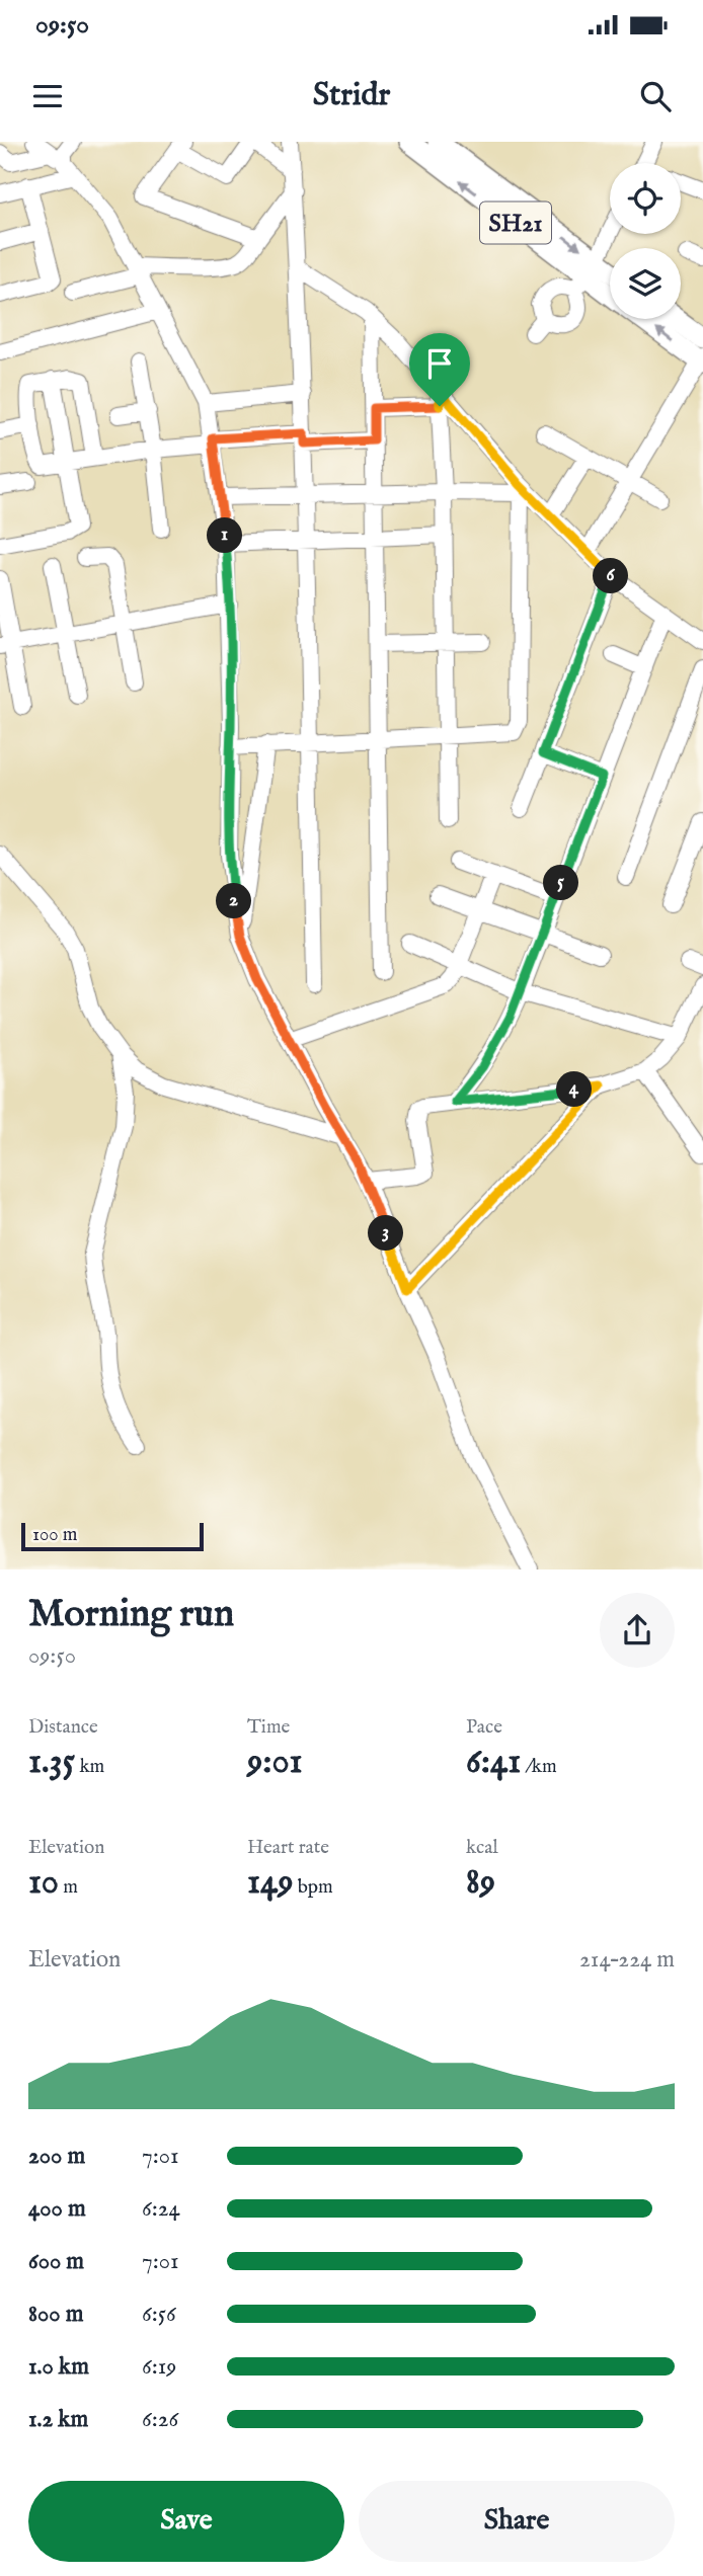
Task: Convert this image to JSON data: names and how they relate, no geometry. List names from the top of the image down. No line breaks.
{"streets":{"main road":["SH21"]},"scale_bar":"100 m","page":{"status":"09:50","header":"Stridr","pins":["1","6","5","2","4","3"],"scale":"100 m","heading":["Morning run","09:50"],"stats":[["Distance","1.35 km"],["Time","9:01"],["Pace","6:41 /km"],["Elevation","10 m"],["Heart rate","149 bpm"],["kcal","89"]],"chart":["Elevation","214–224 m"],"list":[{"name":"200 m","note":"7:01"},{"name":"400 m","note":"6:24"},{"name":"600 m","note":"7:01"},{"name":"800 m","note":"6:56"},{"name":"1.0 km","note":"6:19"},{"name":"1.2 km","note":"6:26"}],"buttons":["Save","Share"]}}
